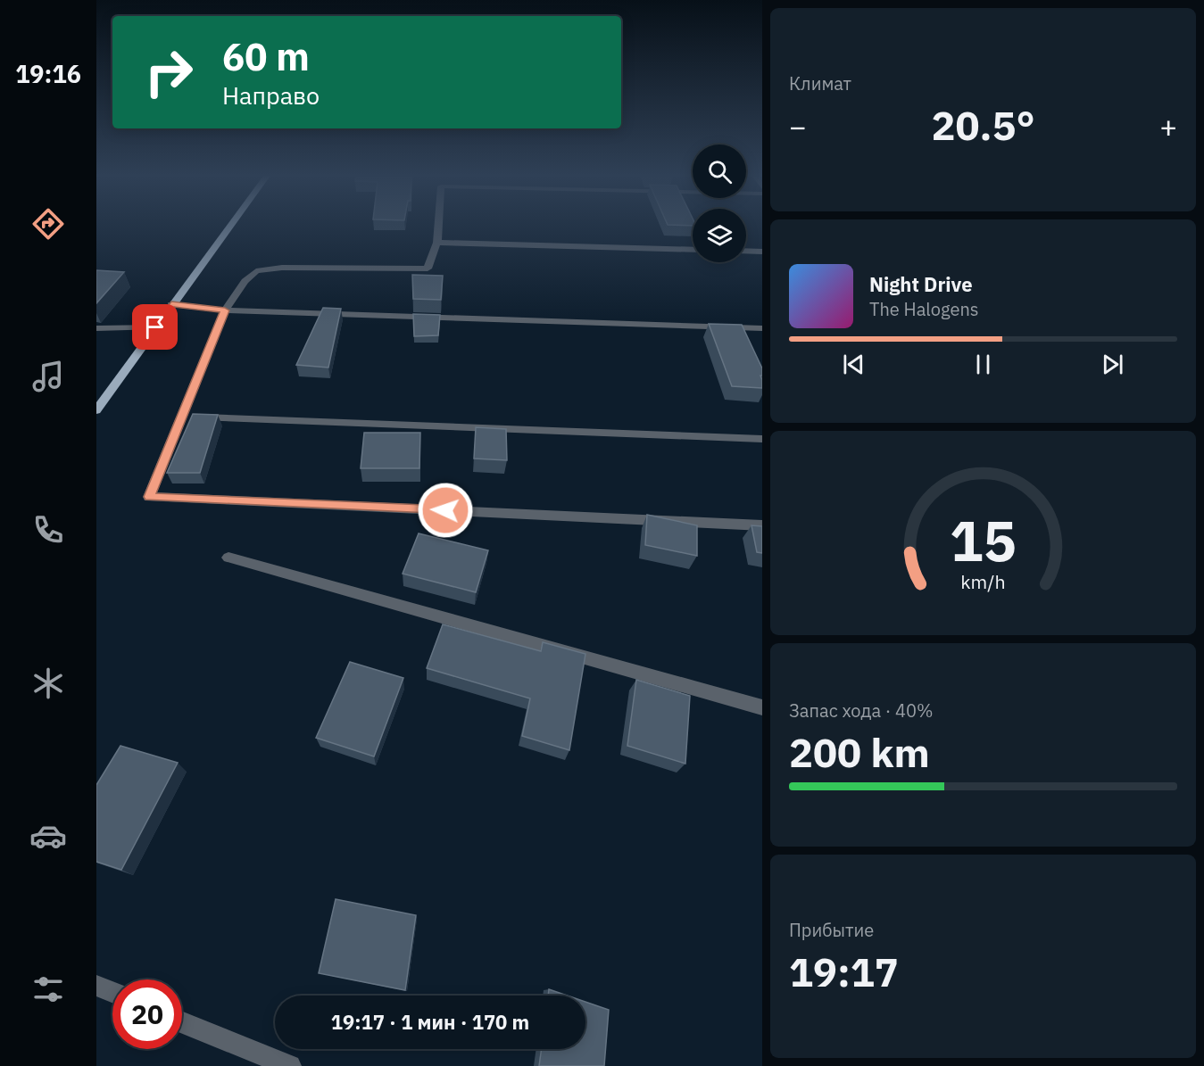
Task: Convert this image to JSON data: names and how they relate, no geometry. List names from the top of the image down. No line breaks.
{"page":{"tabs":"19:16","tile":["Климат",["Запас хода · 40%","200 km"],["Прибытие","19:17"]],"turn":["60 m","Направо"],"heat":["−","20.5°","+"],"song":["Night Drive","The Halogens"],"limit":"20","trip":"19:17 · 1 мин · 170 m","gauge":["15","km/h"]}}
